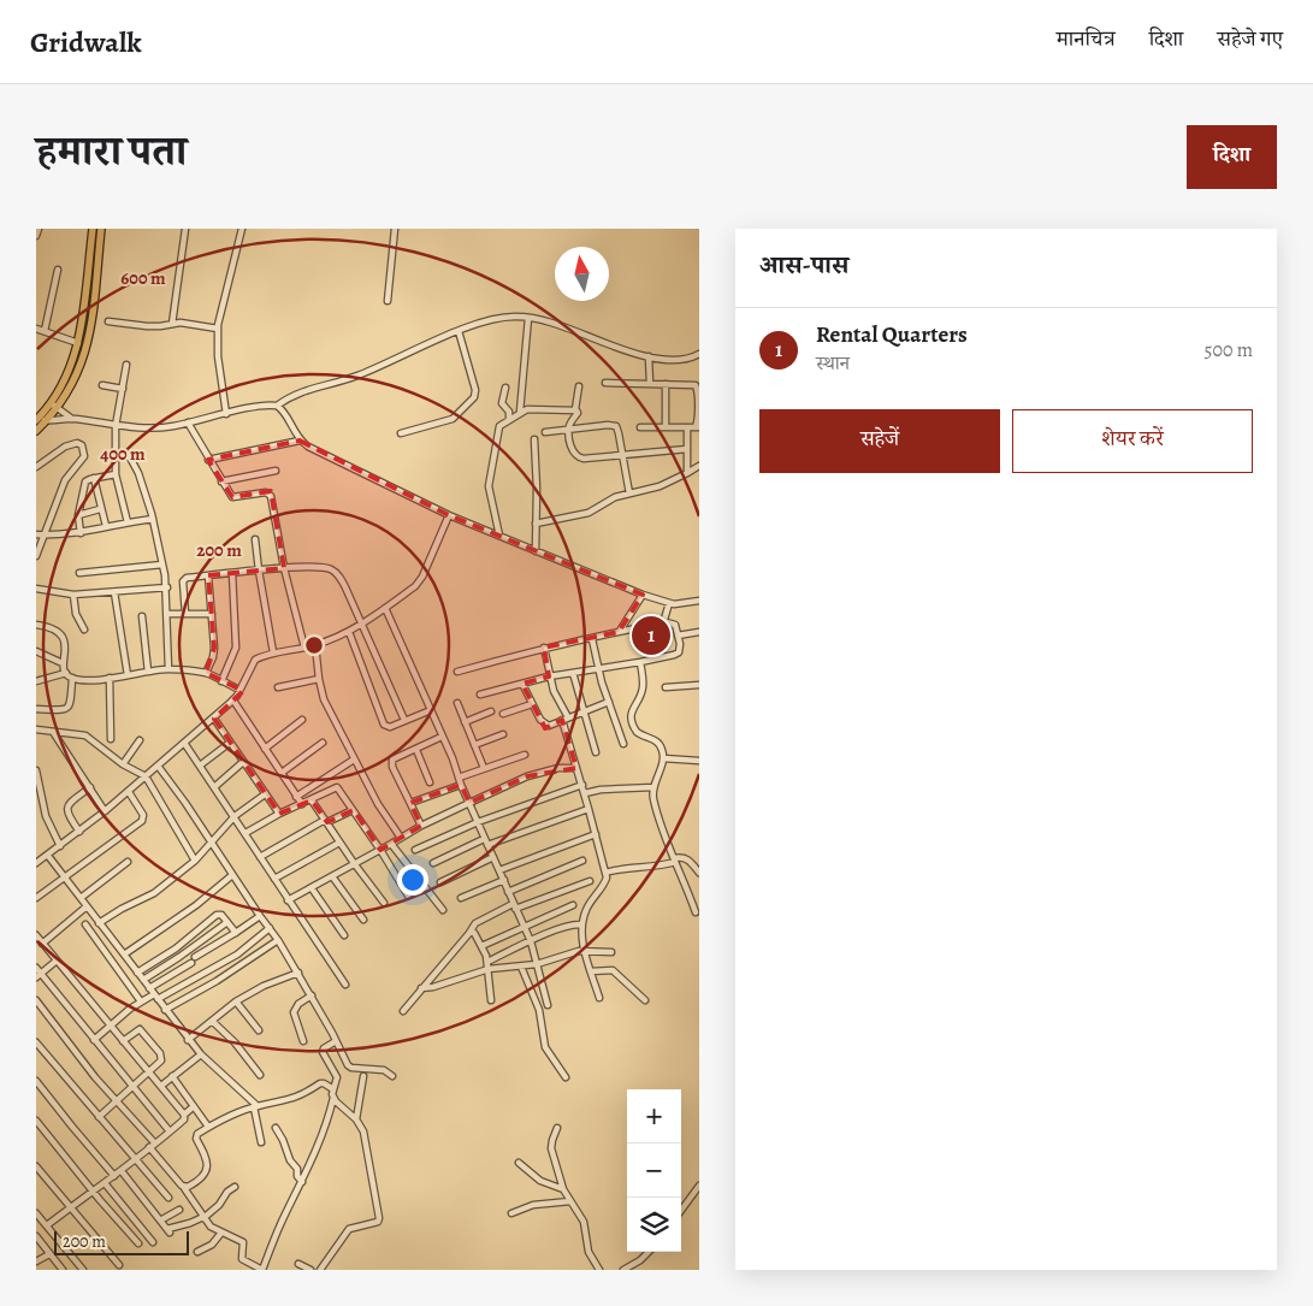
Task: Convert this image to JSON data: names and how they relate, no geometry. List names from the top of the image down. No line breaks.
{"scale_bar":"200 m","north":"top","page":{"header":"Gridwalk","nav":["मानचित्र","दिशा","सहेजे गए"],"title":"हमारा पता","buttons":["दिशा",["सहेजें","शेयर करें"]],"heading":"आस-पास","list":[{"mark":"1","name":"Rental Quarters","note":"स्थान","value":"500 m"}],"pins":"1","map_buttons":["+","−"],"scale":"200 m"},"rings":["600 m","400 m","200 m"]}
